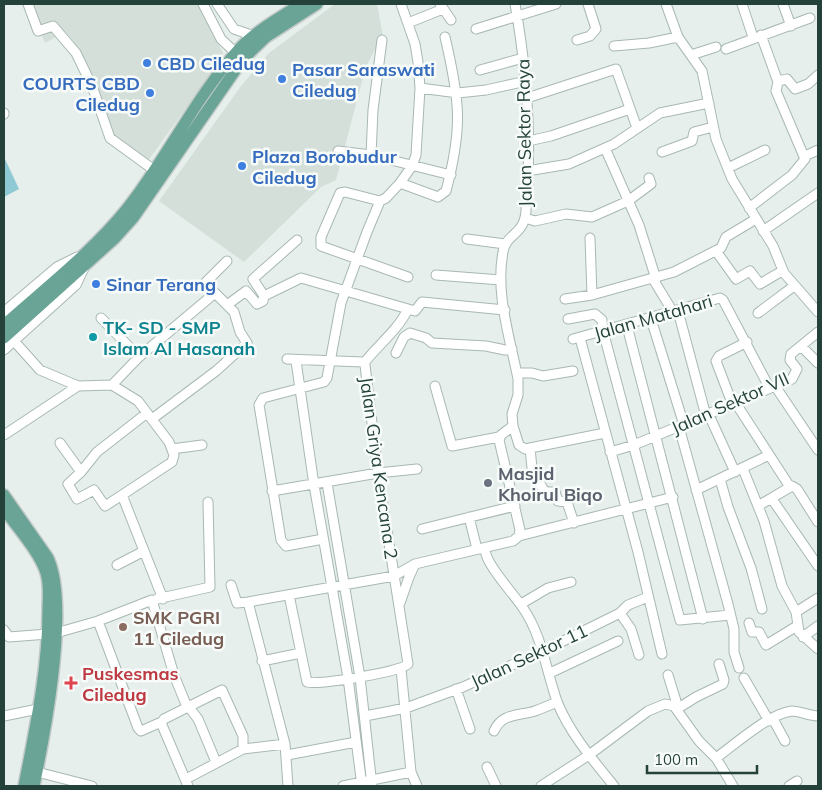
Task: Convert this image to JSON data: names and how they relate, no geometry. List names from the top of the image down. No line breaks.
{"streets":{"street":["Jalan Sektor Raya","Jalan Matahari","Jalan Sektor VII","Jalan Griya Kencana 2","Jalan Sektor 11"]},"crossings":[["Jalan Matahari","Jalan Sektor VII"],["Jalan Griya Kencana 2","Jalan Sektor 11"]],"places":{"other":["CBD Ciledug","Pasar Saraswati Ciledug","COURTS CBD Ciledug","Plaza Borobudur Ciledug","Sinar Terang","TK- SD - SMP Islam Al Hasanah","Masjid Khoirul Biqo","SMK PGRI 11 Ciledug"],"health":["Puskesmas Ciledug"]},"scale_bar":"100 m"}
